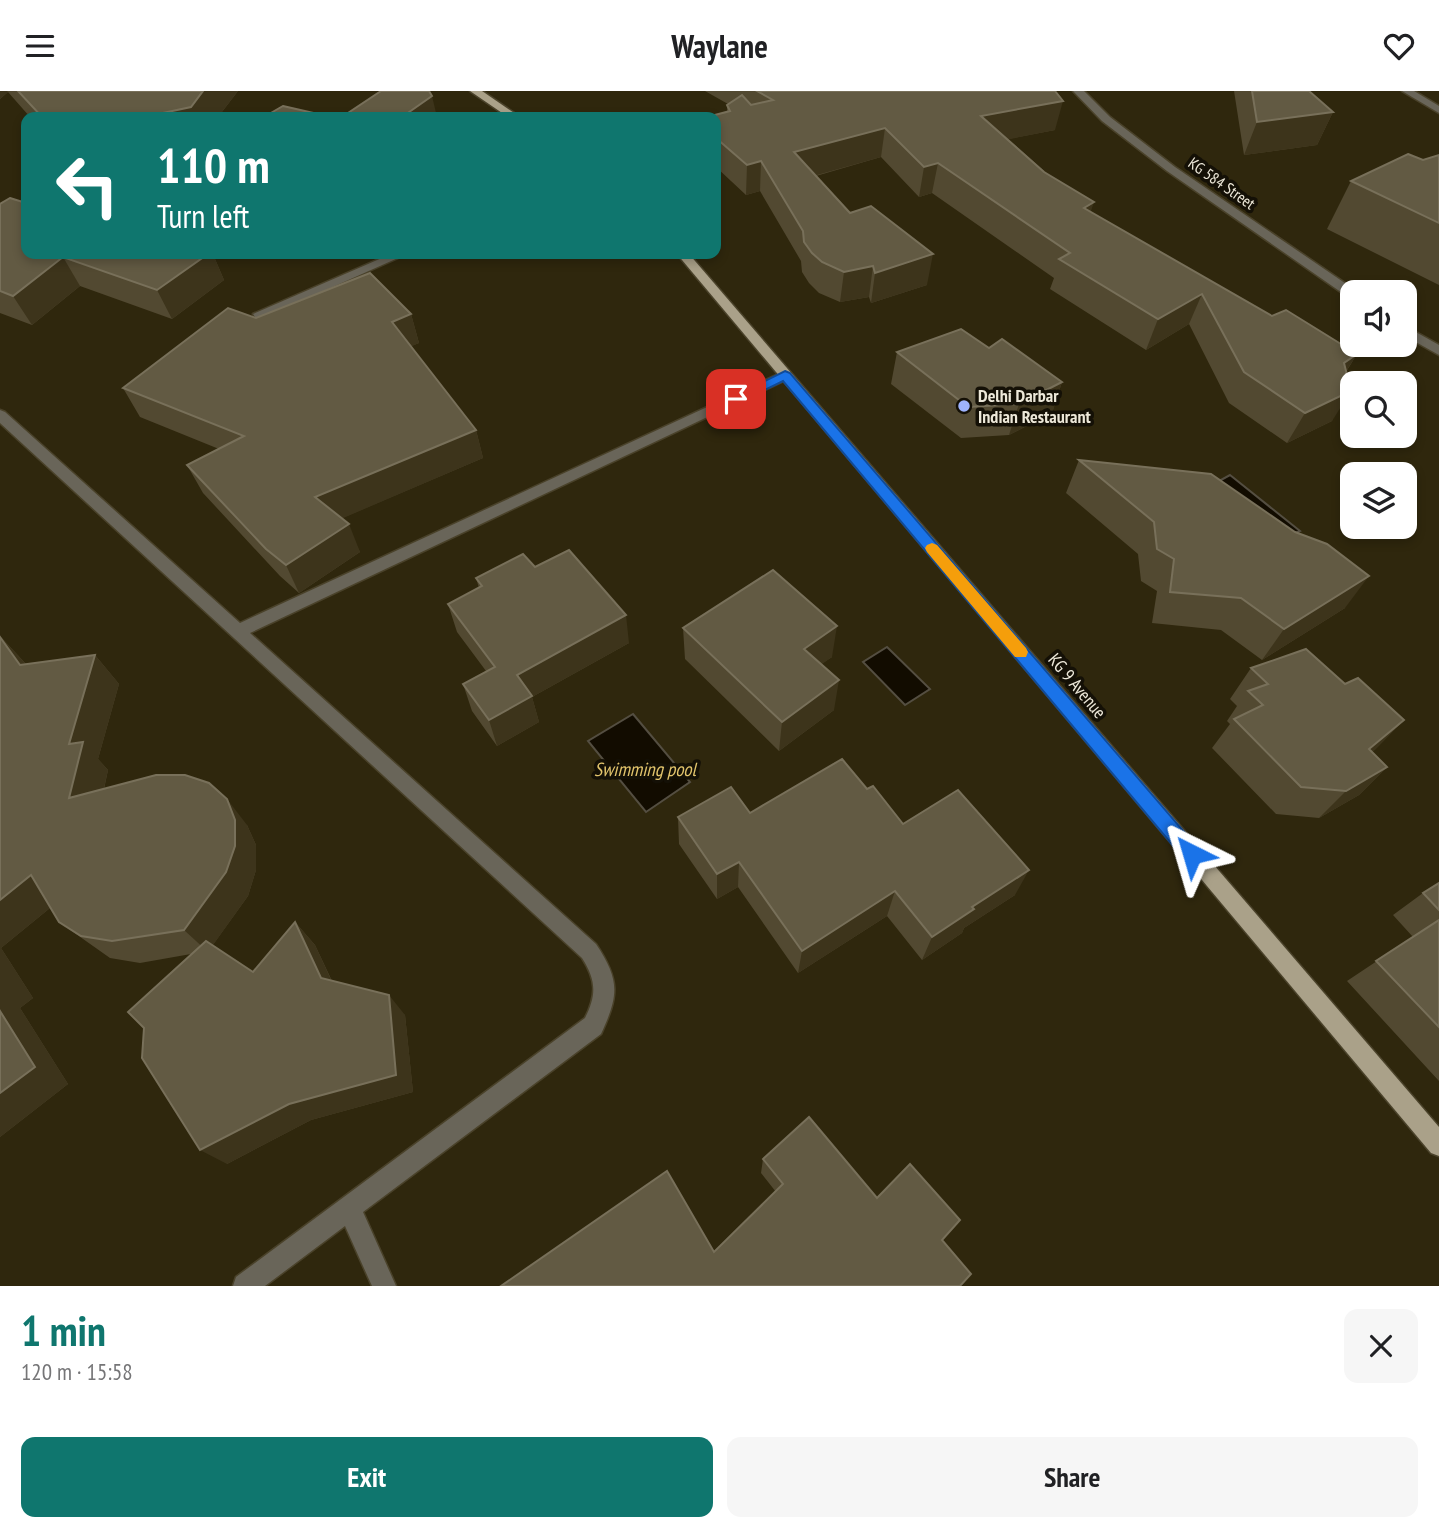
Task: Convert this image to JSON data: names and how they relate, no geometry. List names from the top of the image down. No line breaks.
{"streets":{"main road":["KG 9 Avenue"],"street":["KG 584 Street"]},"water":["Swimming pool"],"places":["Delhi Darbar Indian Restaurant"],"page":{"header":"Waylane","turn":["110 m","Turn left"],"heading":["1 min","120 m · 15:58"],"buttons":["Exit","Share"]}}
